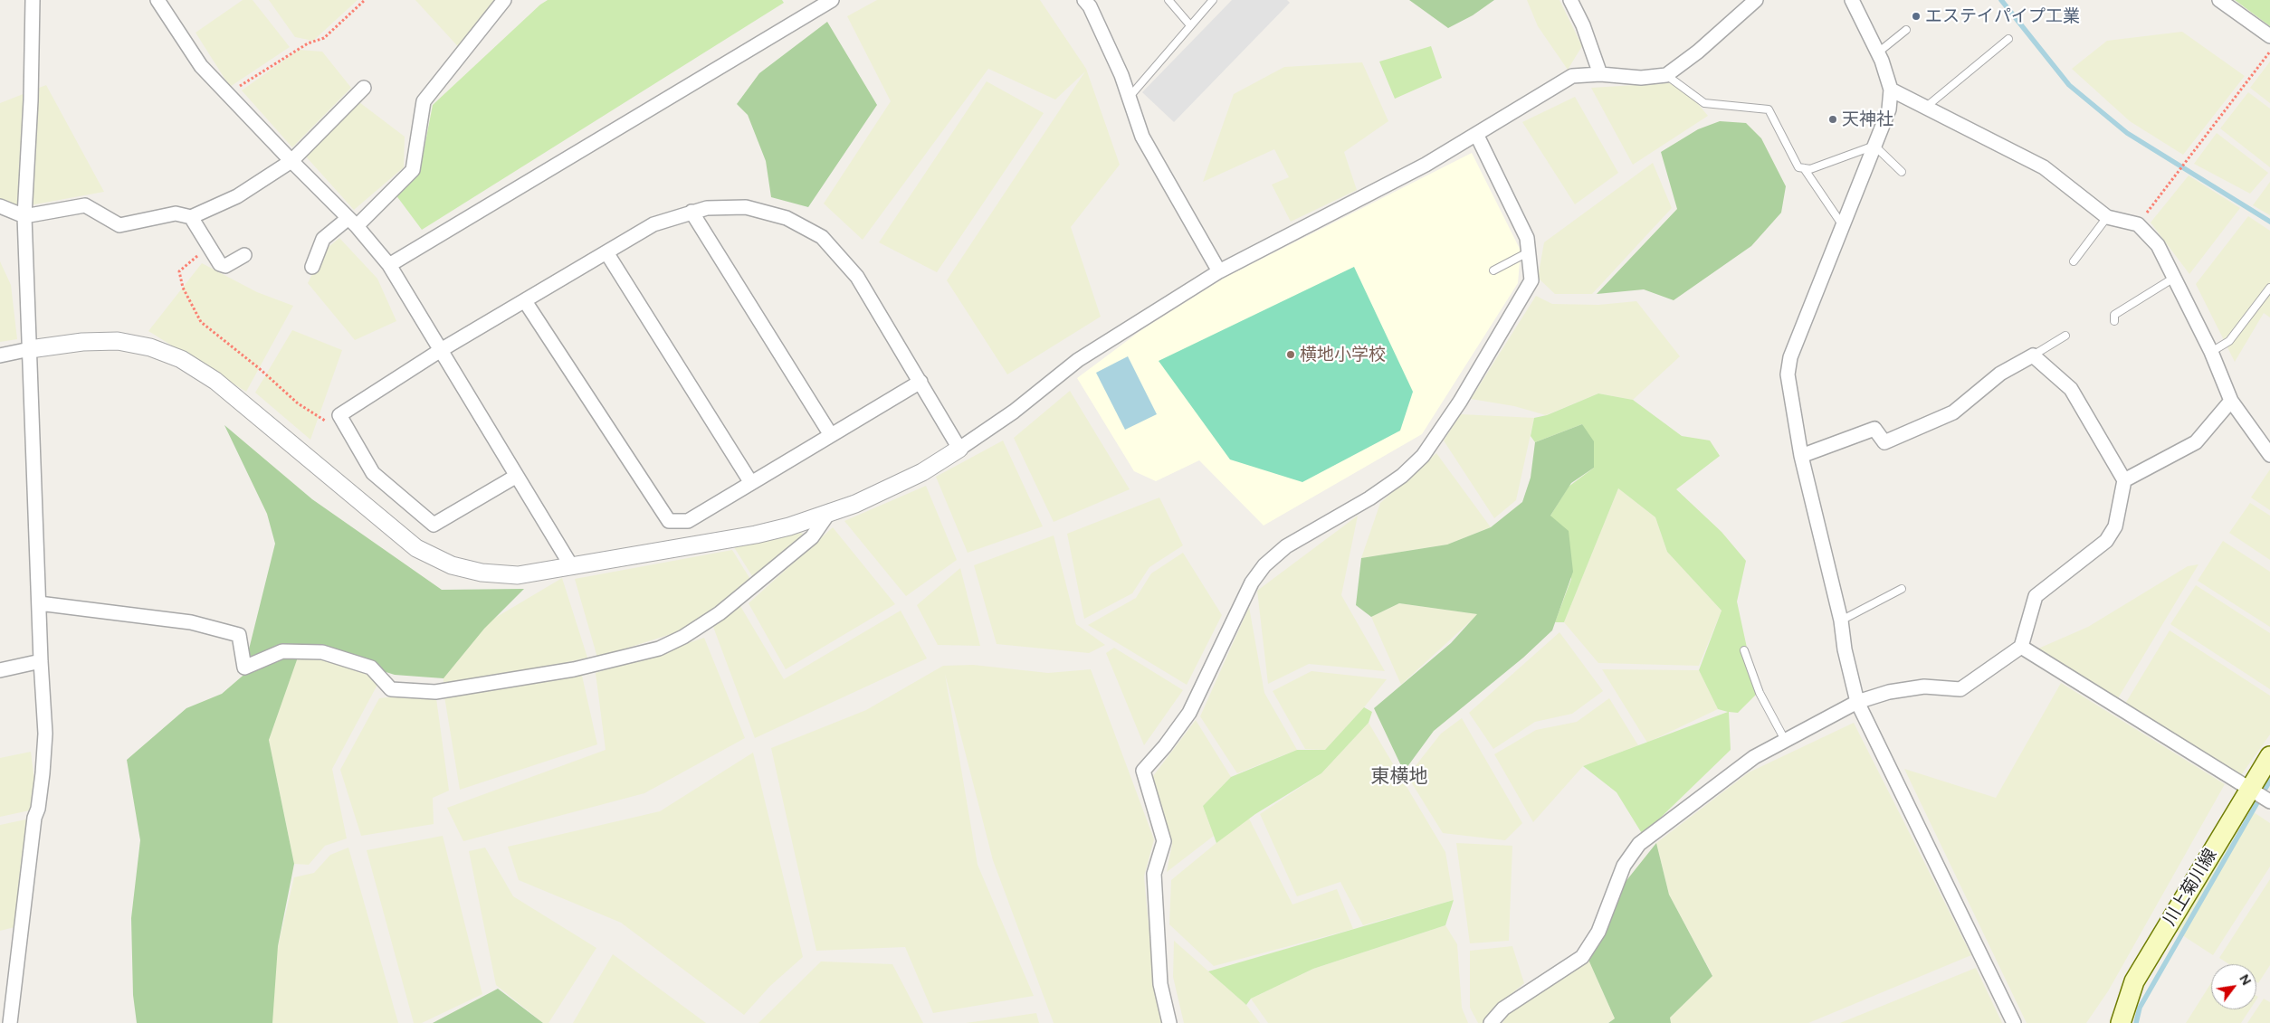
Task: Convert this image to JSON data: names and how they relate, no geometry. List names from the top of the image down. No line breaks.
{"streets":{"main road":["川上菊川線"]},"districts":["東横地"],"places":["エステイパイプ工業","天神社","横地小学校"],"north":"top right"}
